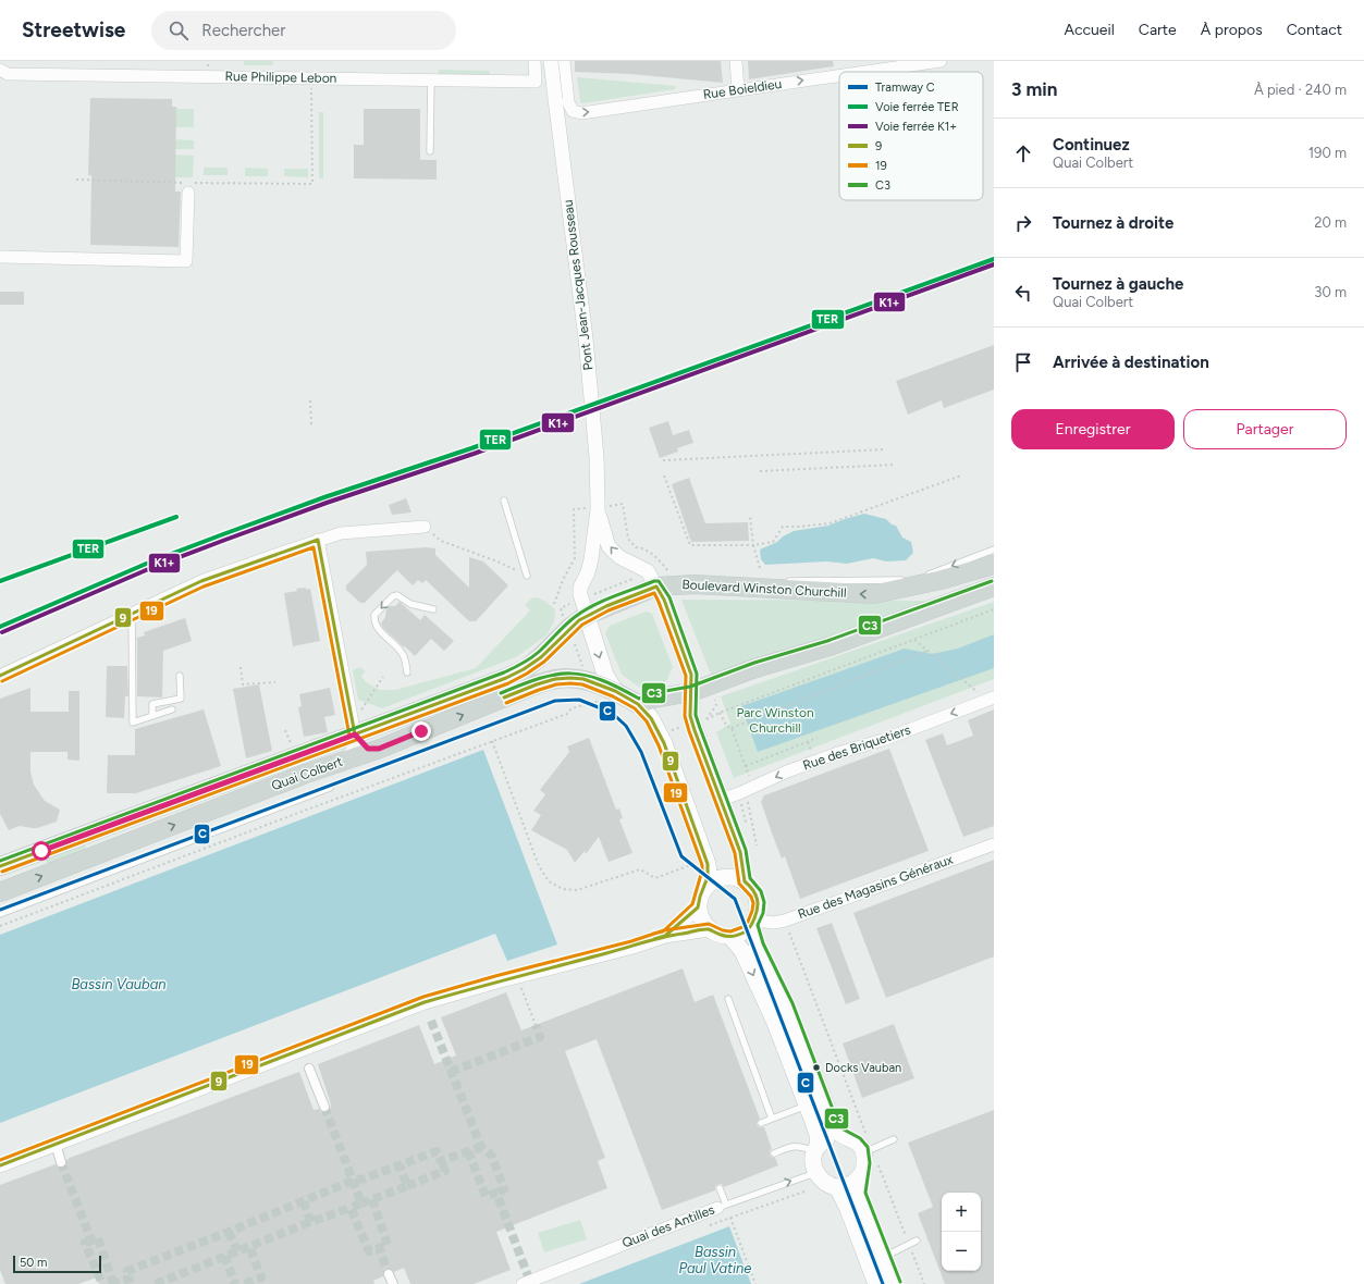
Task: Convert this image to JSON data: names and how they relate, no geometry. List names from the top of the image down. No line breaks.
{"streets":{"main road":["Boulevard Winston Churchill","Quai Colbert"],"street":["Rue Philippe Lebon","Rue Boieldieu","Pont Jean-Jacques Rousseau","Rue des Briquetiers","Rue des Magasins Généraux","Quai des Antilles"]},"crossings":[["Pont Jean-Jacques Rousseau","Boulevard Winston Churchill"],["Boulevard Winston Churchill","Quai Colbert"]],"one_way":["Rue Boieldieu","Rue des Briquetiers"],"water":["Bassin Vauban","Bassin Paul Vatine"],"parks":["Parc Winston Churchill"],"places":["Docks Vauban"],"lines":["rail line TER","rail line K1+","transit line 9","transit line 19","transit line C3","tram line C"],"legend":["Tramway C","Voie ferrée TER","Voie ferrée K1+","9","19","C3"],"scale_bar":"50 m","page":{"header":"Streetwise","search":"Rechercher","nav":["Accueil","Carte","À propos","Contact"],"heading":["3 min","À pied · 240 m"],"list":[["Continuez","Quai Colbert","190 m"],["Tournez à droite","20 m"],["Tournez à gauche","Quai Colbert","30 m"],"Arrivée à destination"],"buttons":["Enregistrer","Partager"],"map_buttons":["+","−"],"scale":"50 m"}}
